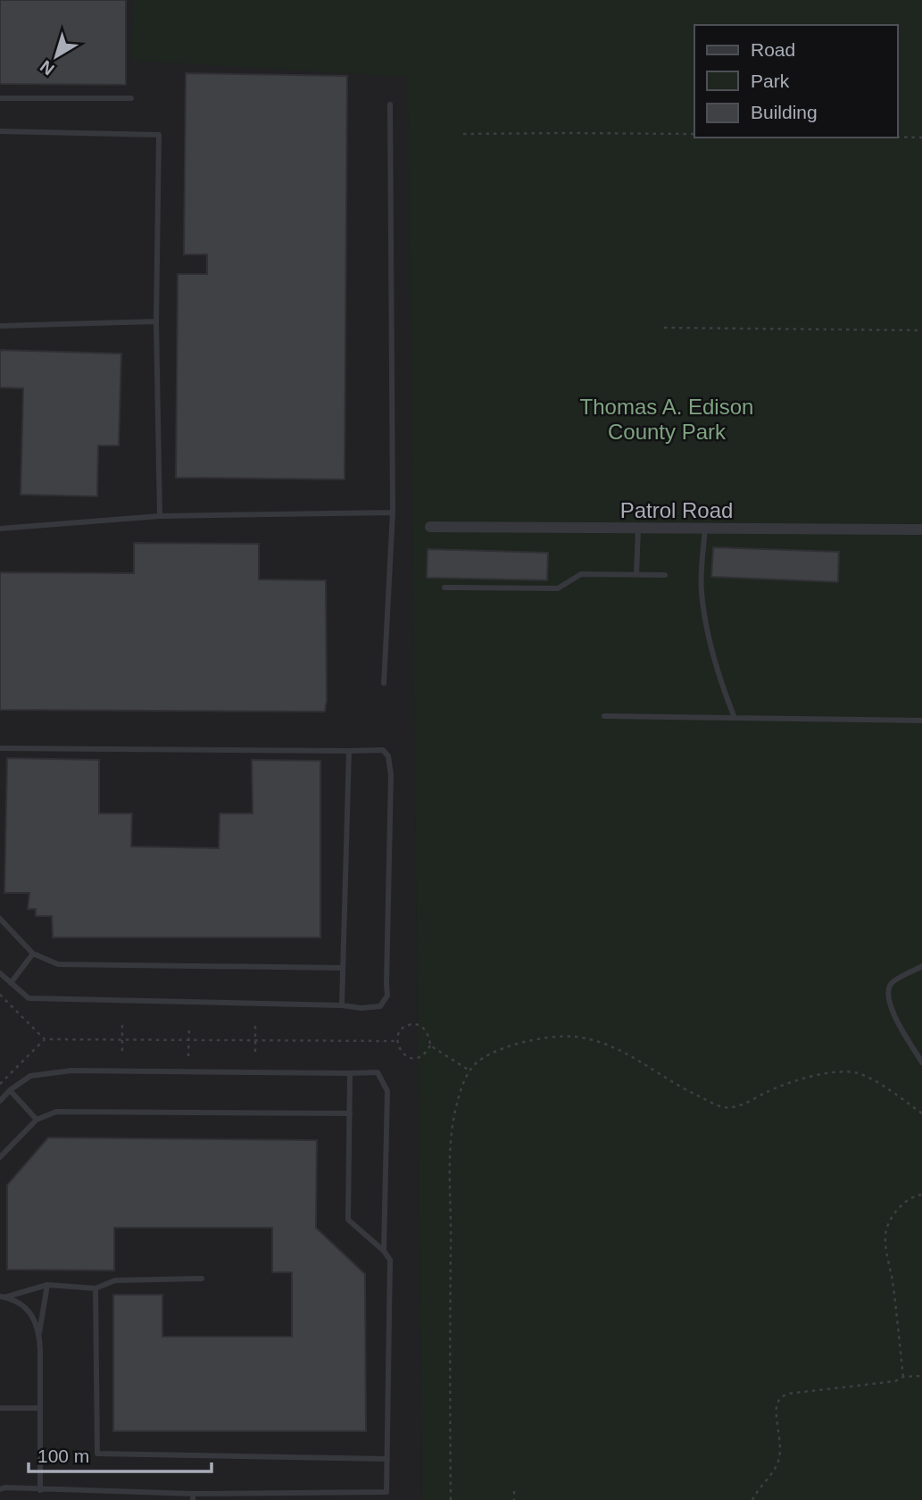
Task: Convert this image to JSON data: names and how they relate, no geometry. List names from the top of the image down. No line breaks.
{"streets":{"street":["Patrol Road"]},"parks":["Thomas A. Edison County Park"],"legend":["Road","Park","Building"],"scale_bar":"100 m","north":"bottom left"}
